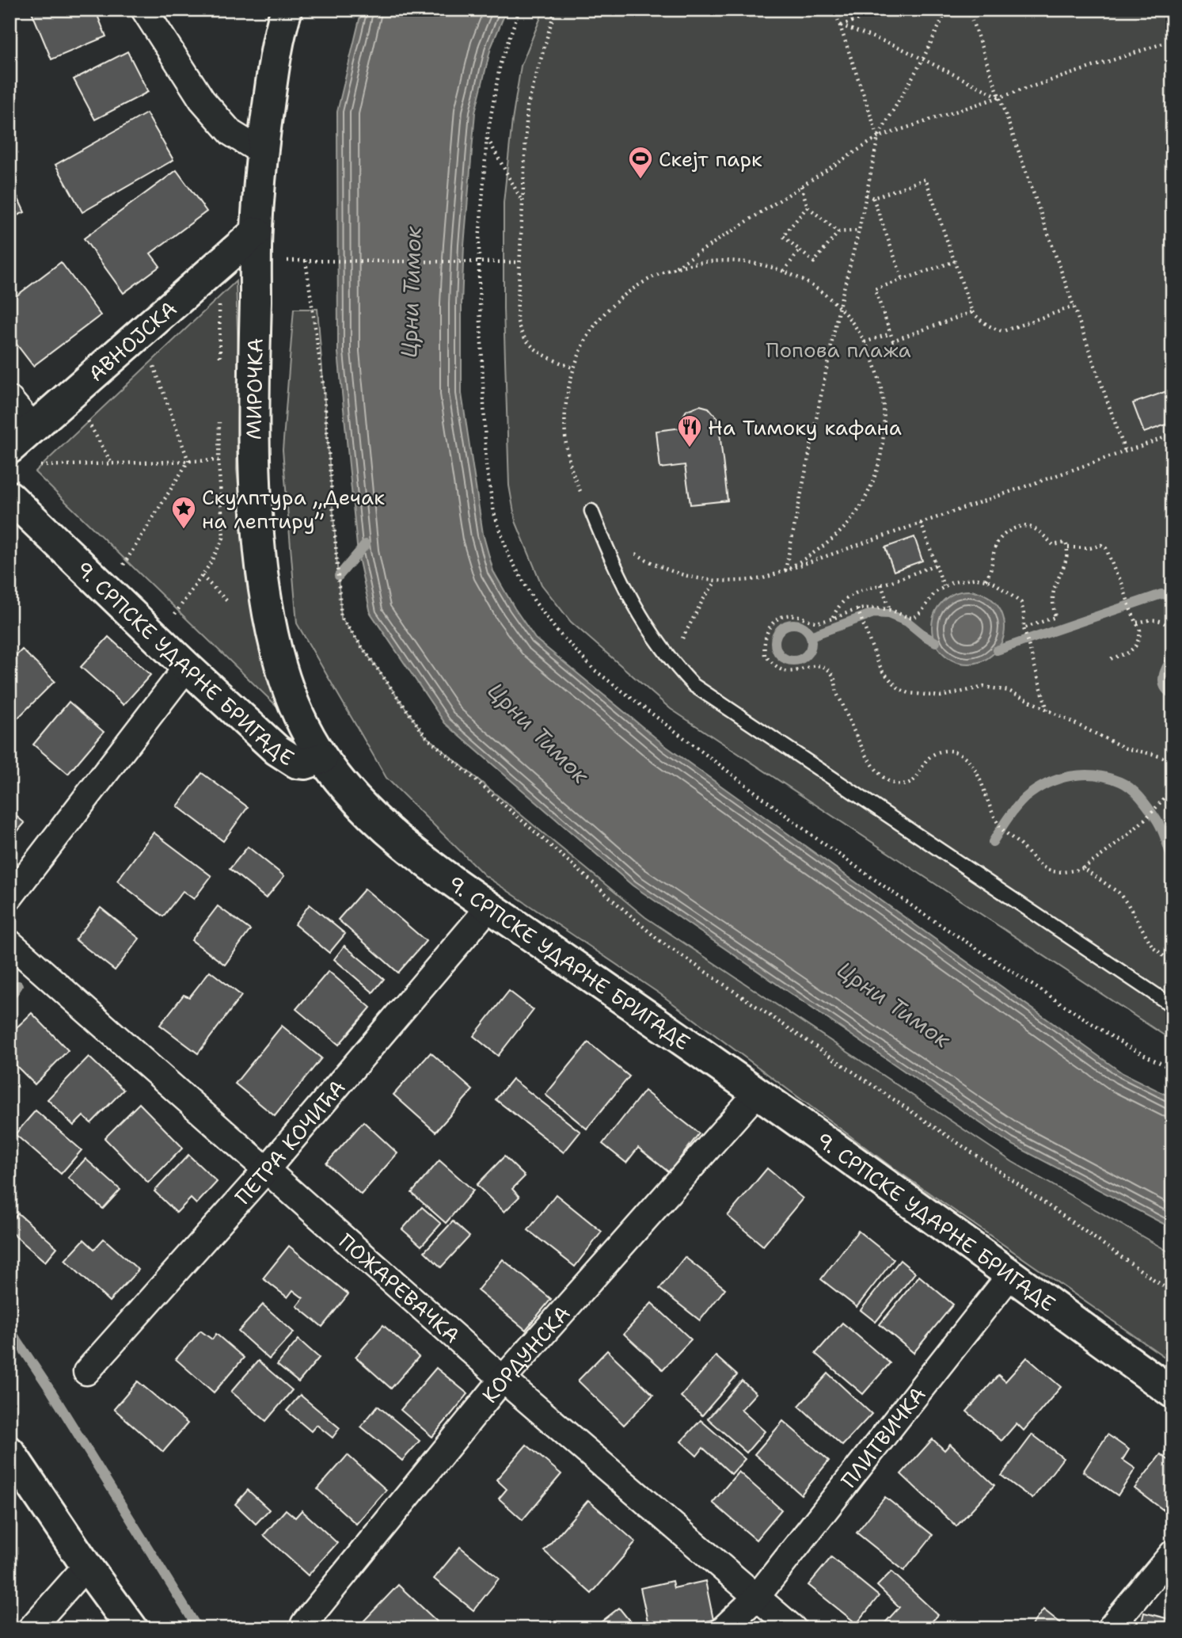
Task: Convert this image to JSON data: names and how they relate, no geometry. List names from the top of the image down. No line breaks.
{"streets":{"street":["АВНОЈСКА","МИРОЧКА","9. СРПСКЕ УДАРНЕ БРИГАДЕ","ПЕТРА КОЧИЋА","ПОЖАРЕВАЧКА","КОРДУНСКА","ПЛИТВИЧКА"]},"crossings":[["АВНОЈСКА","МИРОЧКА"],["МИРОЧКА","9. СРПСКЕ УДАРНЕ БРИГАДЕ"],["9. СРПСКЕ УДАРНЕ БРИГАДЕ","ПЕТРА КОЧИЋА"],["9. СРПСКЕ УДАРНЕ БРИГАДЕ","КОРДУНСКА"],["9. СРПСКЕ УДАРНЕ БРИГАДЕ","ПЛИТВИЧКА"],["ПЕТРА КОЧИЋА","ПОЖАРЕВАЧКА"],["ПОЖАРЕВАЧКА","КОРДУНСКА"],["ПОЖАРЕВАЧКА","ПЛИТВИЧКА"]],"water":["Црни Тимок"],"parks":["Попова плажа"],"places":{"sports":["Скејт парк"],"restaurant":["На Тимоку кафана"],"place":["Скулптура „Дечак на лептиру”"]}}
